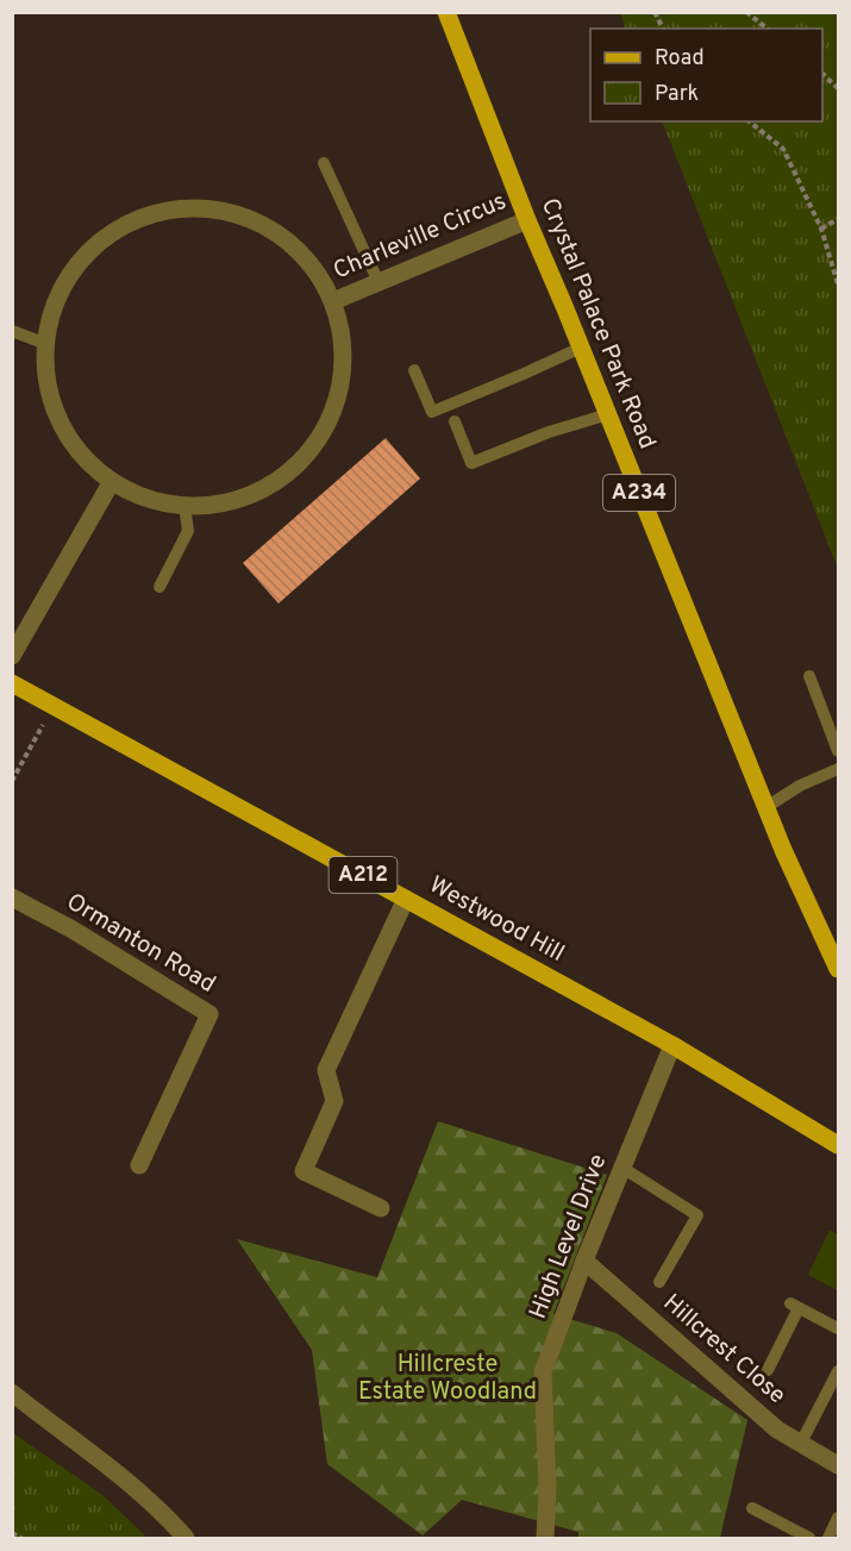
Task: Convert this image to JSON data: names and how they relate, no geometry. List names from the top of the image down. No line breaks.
{"streets":{"main road":["Crystal Palace Park Road","A234","A212","Westwood Hill"],"street":["Charleville Circus","Ormanton Road","High Level Drive","Hillcrest Close"]},"crossings":[["Charleville Circus","Crystal Palace Park Road"],["Westwood Hill","High Level Drive"],["High Level Drive","Hillcrest Close"]],"parks":["Hillcreste Estate Woodland"],"legend":["Road","Park"]}
